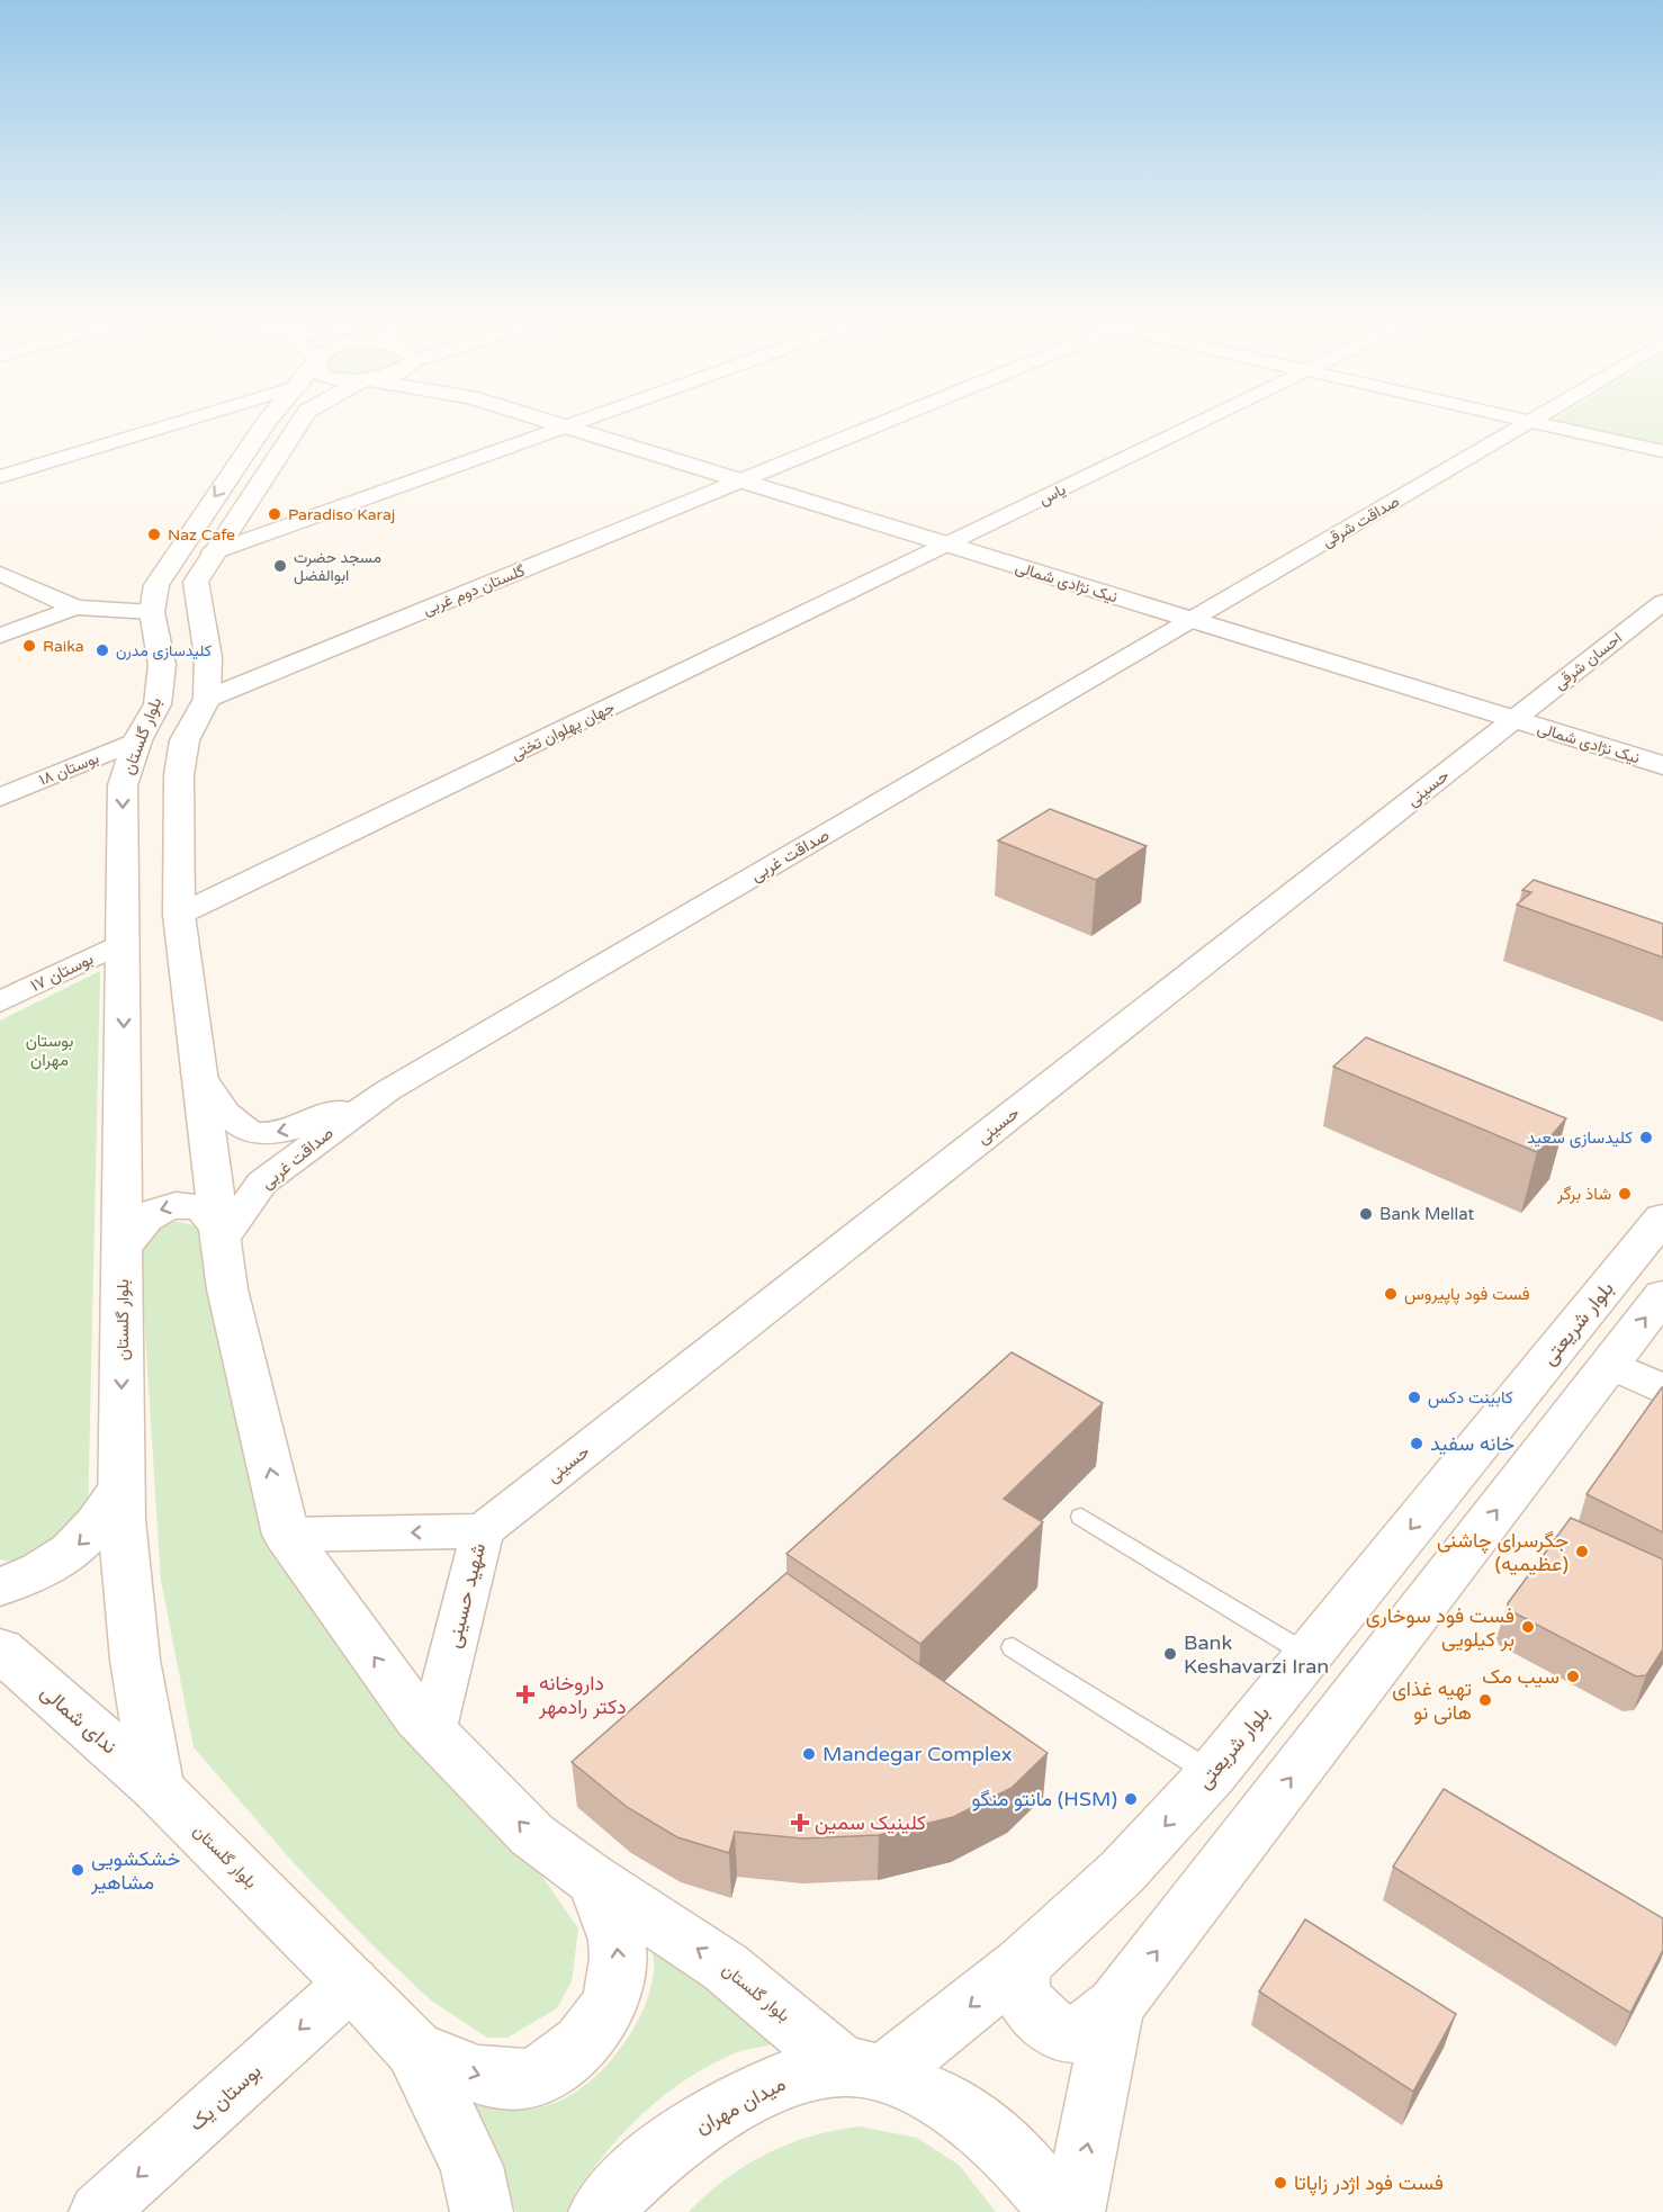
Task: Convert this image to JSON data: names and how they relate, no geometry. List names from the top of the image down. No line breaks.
{"streets":{"main road":["نیک نژادی شمالی","بلوار گلستان","بلوار شریعتی","ندای شمالی","میدان مهران"],"street":["یاس","صداقت شرقی","گلستان دوم غربی","احسان شرقی","جهان پهلوان تختی","بوستان ۱۸","حسینی","صداقت غربی","بوستان ۱۷","شهید حسینی","بوستان یک"]},"crossings":[["یاس","نیک نژادی شمالی"],["یاس","جهان پهلوان تختی"],["صداقت شرقی","نیک نژادی شمالی"],["صداقت شرقی","صداقت غربی"],["نیک نژادی شمالی","گلستان دوم غربی"],["نیک نژادی شمالی","احسان شرقی"],["نیک نژادی شمالی","جهان پهلوان تختی"],["نیک نژادی شمالی","حسینی"],["نیک نژادی شمالی","صداقت غربی"],["گلستان دوم غربی","بلوار گلستان"],["احسان شرقی","حسینی"],["جهان پهلوان تختی","بلوار گلستان"],["بلوار گلستان","بوستان ۱۸"],["بلوار گلستان","صداقت غربی"],["بلوار گلستان","بوستان ۱۷"],["بلوار گلستان","بلوار شریعتی"],["بلوار گلستان","شهید حسینی"],["بلوار گلستان","ندای شمالی"],["بلوار گلستان","بوستان یک"],["بلوار گلستان","میدان مهران"],["حسینی","شهید حسینی"],["بلوار شریعتی","میدان مهران"]],"one_way":["شهید حسینی","بوستان یک"],"parks":["بوستان مهران"],"places":{"other":["Paradiso Karaj","Naz Cafe","مسجد حضرت ابوالفضل","Raika","کلیدسازی مدرن","کلیدسازی سعید","شاذ برگر","Bank Mellat","فست فود پاپیروس","کابینت دکس","خانه سفید","جگرسرای چاشنی (عظیمیه)","فست فود سوخاری بر کیلویی","Bank Keshavarzi Iran","سیب مک","تهیه غذای هانی نو","Mandegar Complex","مانتو منگو (HSM)","خشکشویی مشاهیر","فست فود اژدر زاپاتا"],"health":["داروخانه دکتر رادمهر","کلینیک سمین"]}}
